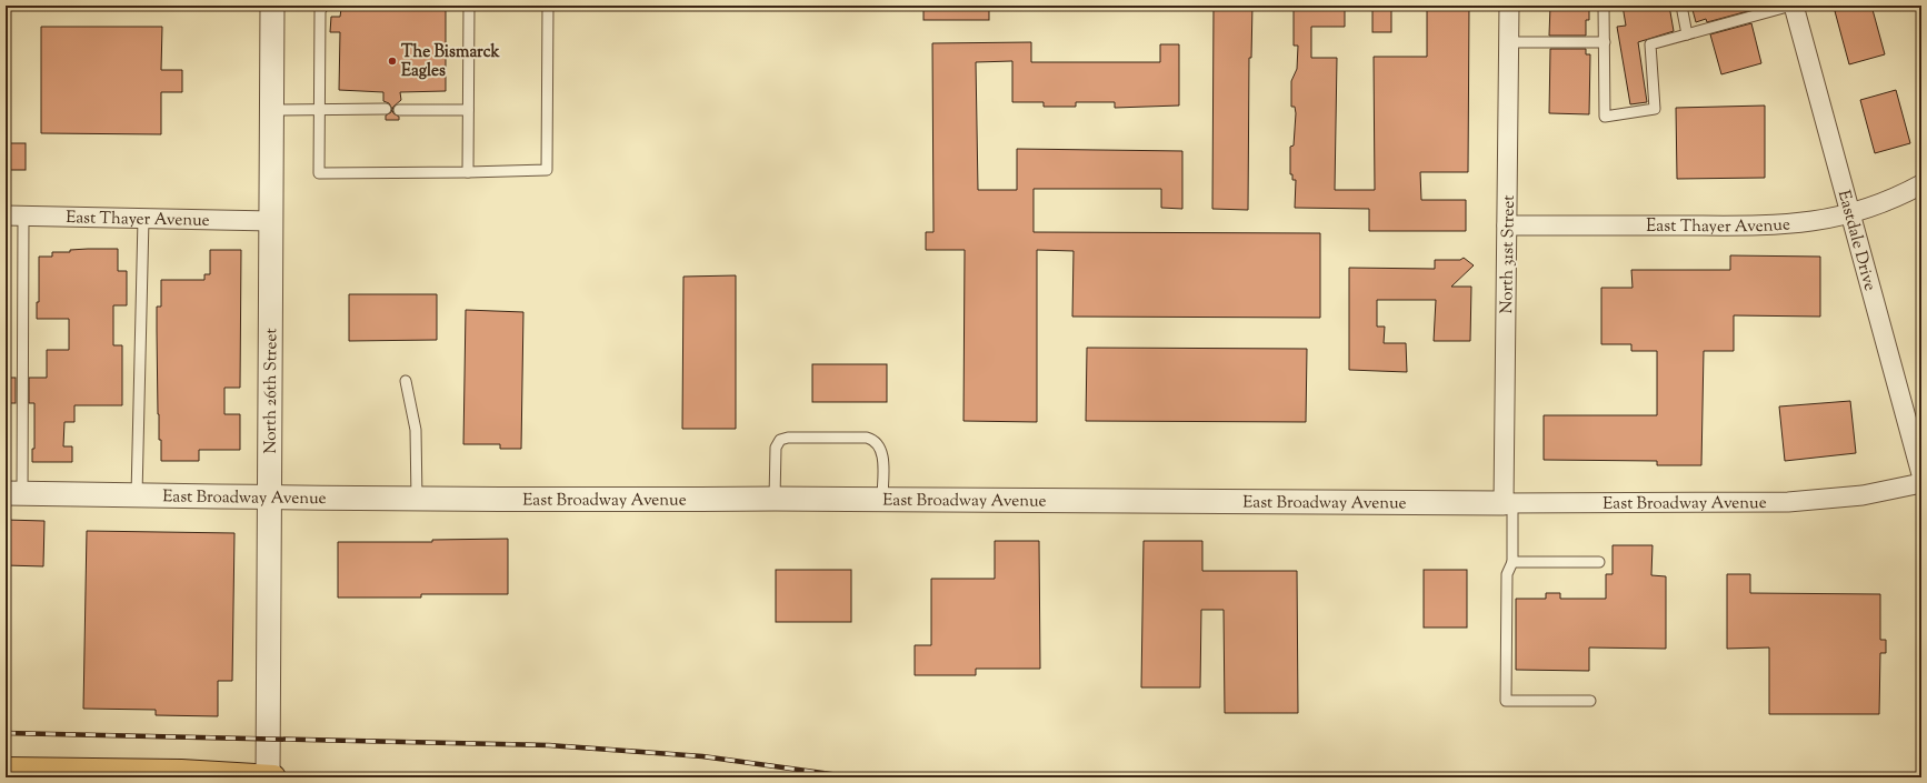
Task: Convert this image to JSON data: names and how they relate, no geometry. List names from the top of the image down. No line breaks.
{"streets":{"street":["East Thayer Avenue","Eastdale Drive","North 31st Street","North 26th Street","East Broadway Avenue"]},"crossings":[["East Thayer Avenue","Eastdale Drive"],["East Thayer Avenue","North 31st Street"],["East Thayer Avenue","North 26th Street"],["North 31st Street","East Broadway Avenue"],["North 26th Street","East Broadway Avenue"]],"places":["The Bismarck Eagles"]}
